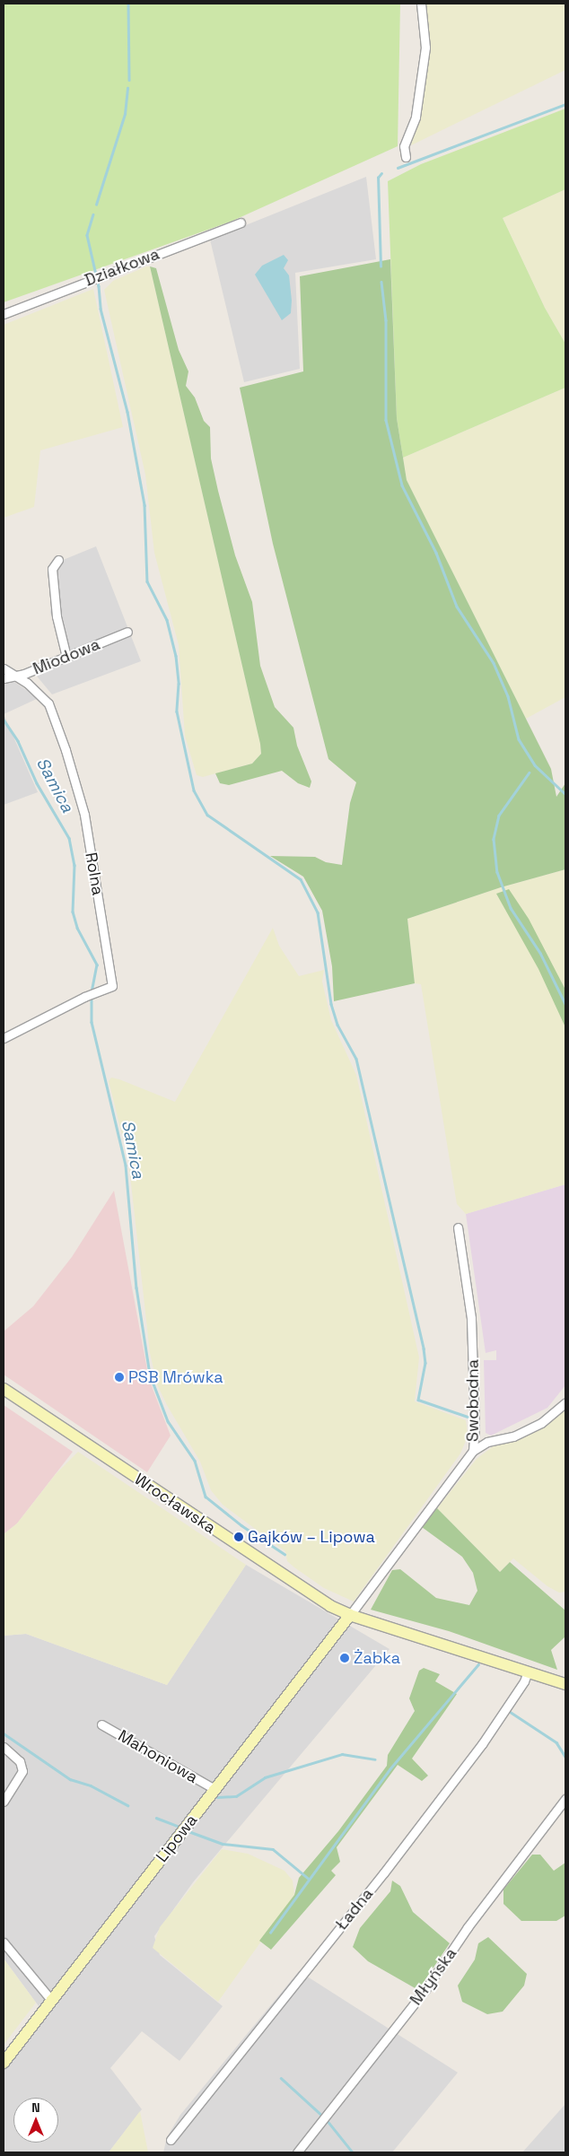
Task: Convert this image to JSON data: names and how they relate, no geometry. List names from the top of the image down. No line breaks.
{"streets":{"main road":["Wrocławska","Lipowa"],"street":["Działkowa","Miodowa","Rolna","Swobodna","Mahoniowa","Ładna","Młyńska"]},"crossings":[["Miodowa","Rolna"],["Swobodna","Wrocławska"],["Swobodna","Lipowa"],["Wrocławska","Lipowa"],["Wrocławska","Ładna"],["Mahoniowa","Lipowa"]],"water":["Samica"],"places":["PSB Mrówka","Gajków – Lipowa","Żabka"],"north":"top"}
